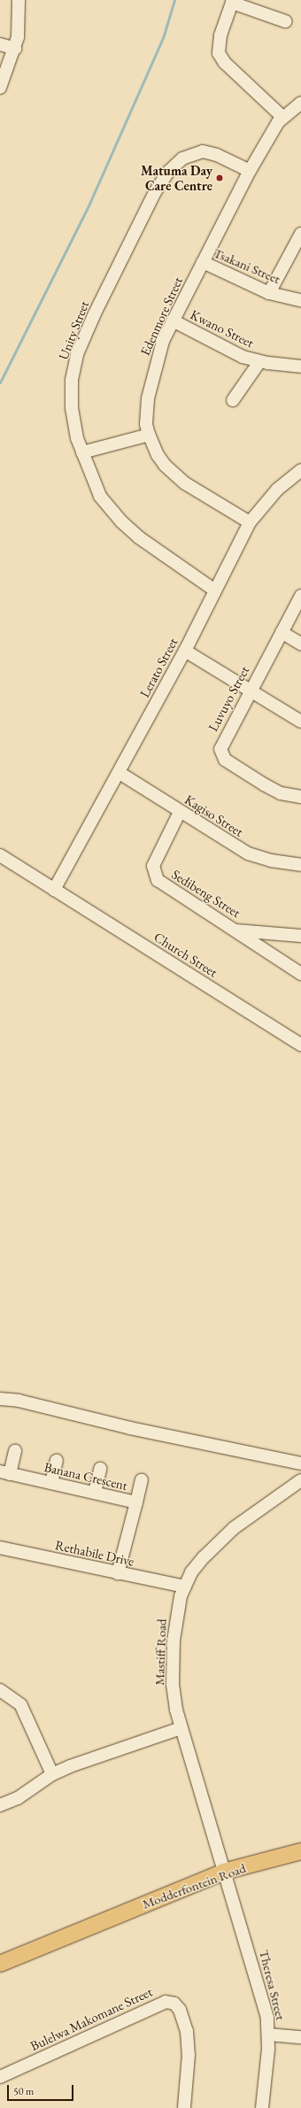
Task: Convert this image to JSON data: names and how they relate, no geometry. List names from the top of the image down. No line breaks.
{"streets":{"main road":["Modderfontein Road"],"street":["Tsakani Street","Edenmore Street","Kwano Street","Unity Street","Lerato Street","Luvuyo Street","Kagiso Street","Sedibeng Street","Church Street","Banana Crescent","Rethabile Drive","Mastiff Road","Theresa Street","Bulelwa Makomane Street"]},"crossings":[["Tsakani Street","Edenmore Street"],["Edenmore Street","Kwano Street"],["Edenmore Street","Unity Street"],["Edenmore Street","Lerato Street"],["Unity Street","Lerato Street"],["Lerato Street","Kagiso Street"],["Lerato Street","Church Street"],["Kagiso Street","Sedibeng Street"],["Banana Crescent","Rethabile Drive"],["Rethabile Drive","Mastiff Road"],["Mastiff Road","Modderfontein Road"],["Mastiff Road","Theresa Street"],["Modderfontein Road","Theresa Street"]],"places":["Matuma Day Care Centre"],"scale_bar":"50 m"}
